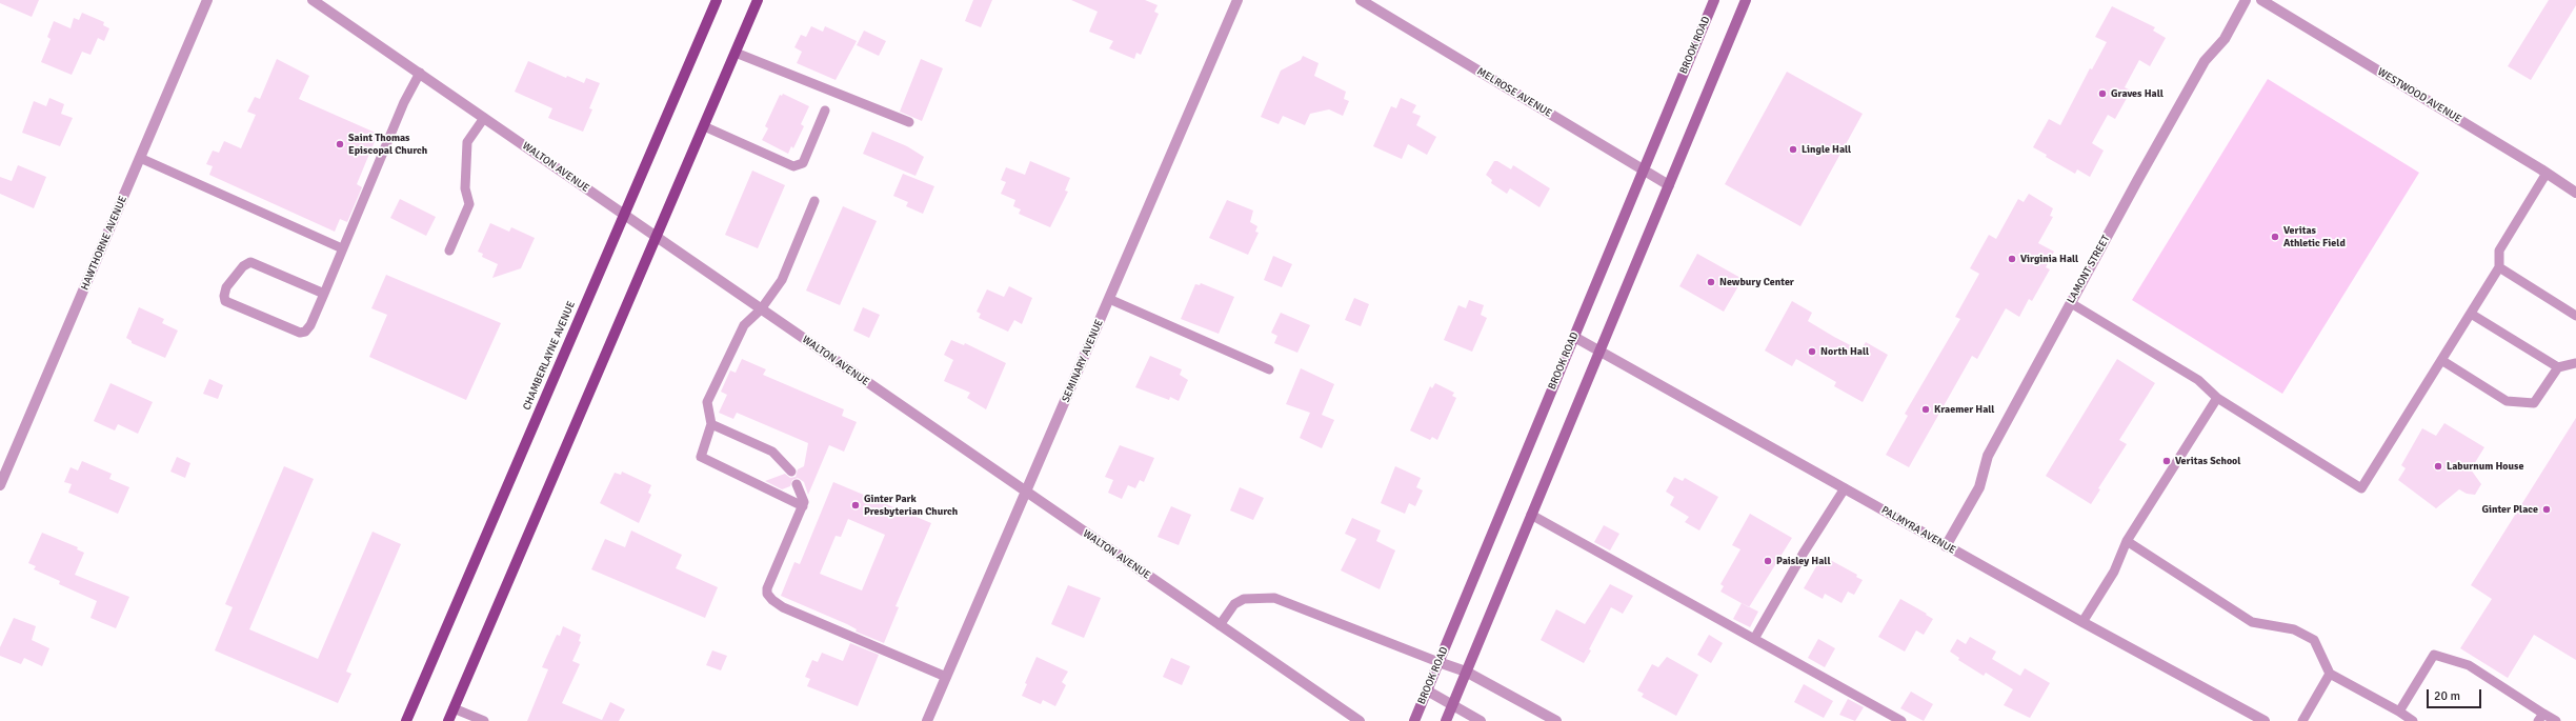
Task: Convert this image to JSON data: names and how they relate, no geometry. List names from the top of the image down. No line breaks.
{"streets":{"main road":["BROOK ROAD","CHAMBERLAYNE AVENUE"],"street":["MELROSE AVENUE","WESTWOOD AVENUE","WALTON AVENUE","HAWTHORNE AVENUE","LAMONT STREET","SEMINARY AVENUE","PALMYRA AVENUE"]},"crossings":[["BROOK ROAD","MELROSE AVENUE"],["BROOK ROAD","PALMYRA AVENUE"],["WALTON AVENUE","CHAMBERLAYNE AVENUE"],["WALTON AVENUE","SEMINARY AVENUE"],["LAMONT STREET","PALMYRA AVENUE"]],"places":["Graves Hall","Saint Thomas Episcopal Church","Lingle Hall","Veritas Athletic Field","Virginia Hall","Newbury Center","North Hall","Kraemer Hall","Veritas School","Laburnum House","Ginter Park Presbyterian Church","Ginter Place","Paisley Hall"],"scale_bar":"20 m"}
